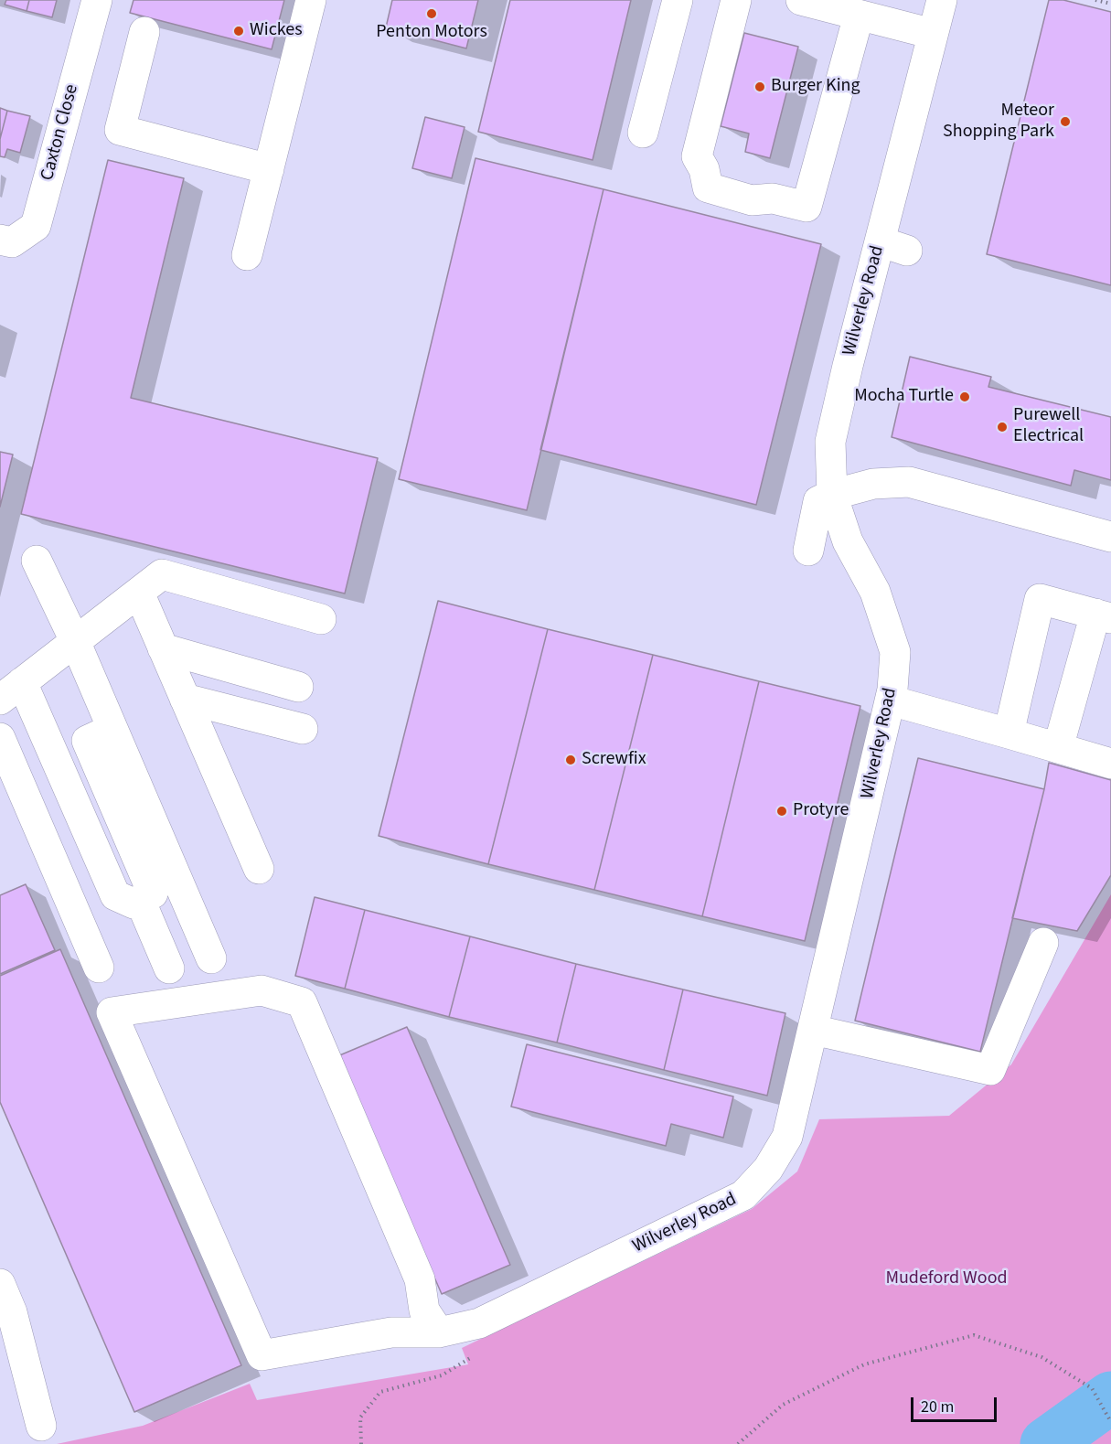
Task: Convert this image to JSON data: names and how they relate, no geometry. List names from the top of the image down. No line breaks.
{"streets":{"street":["Caxton Close","Wilverley Road"]},"parks":["Mudeford Wood"],"places":["Penton Motors","Wickes","Burger King","Meteor Shopping Park","Mocha Turtle","Purewell Electrical","Screwfix","Protyre"],"scale_bar":"20 m"}
